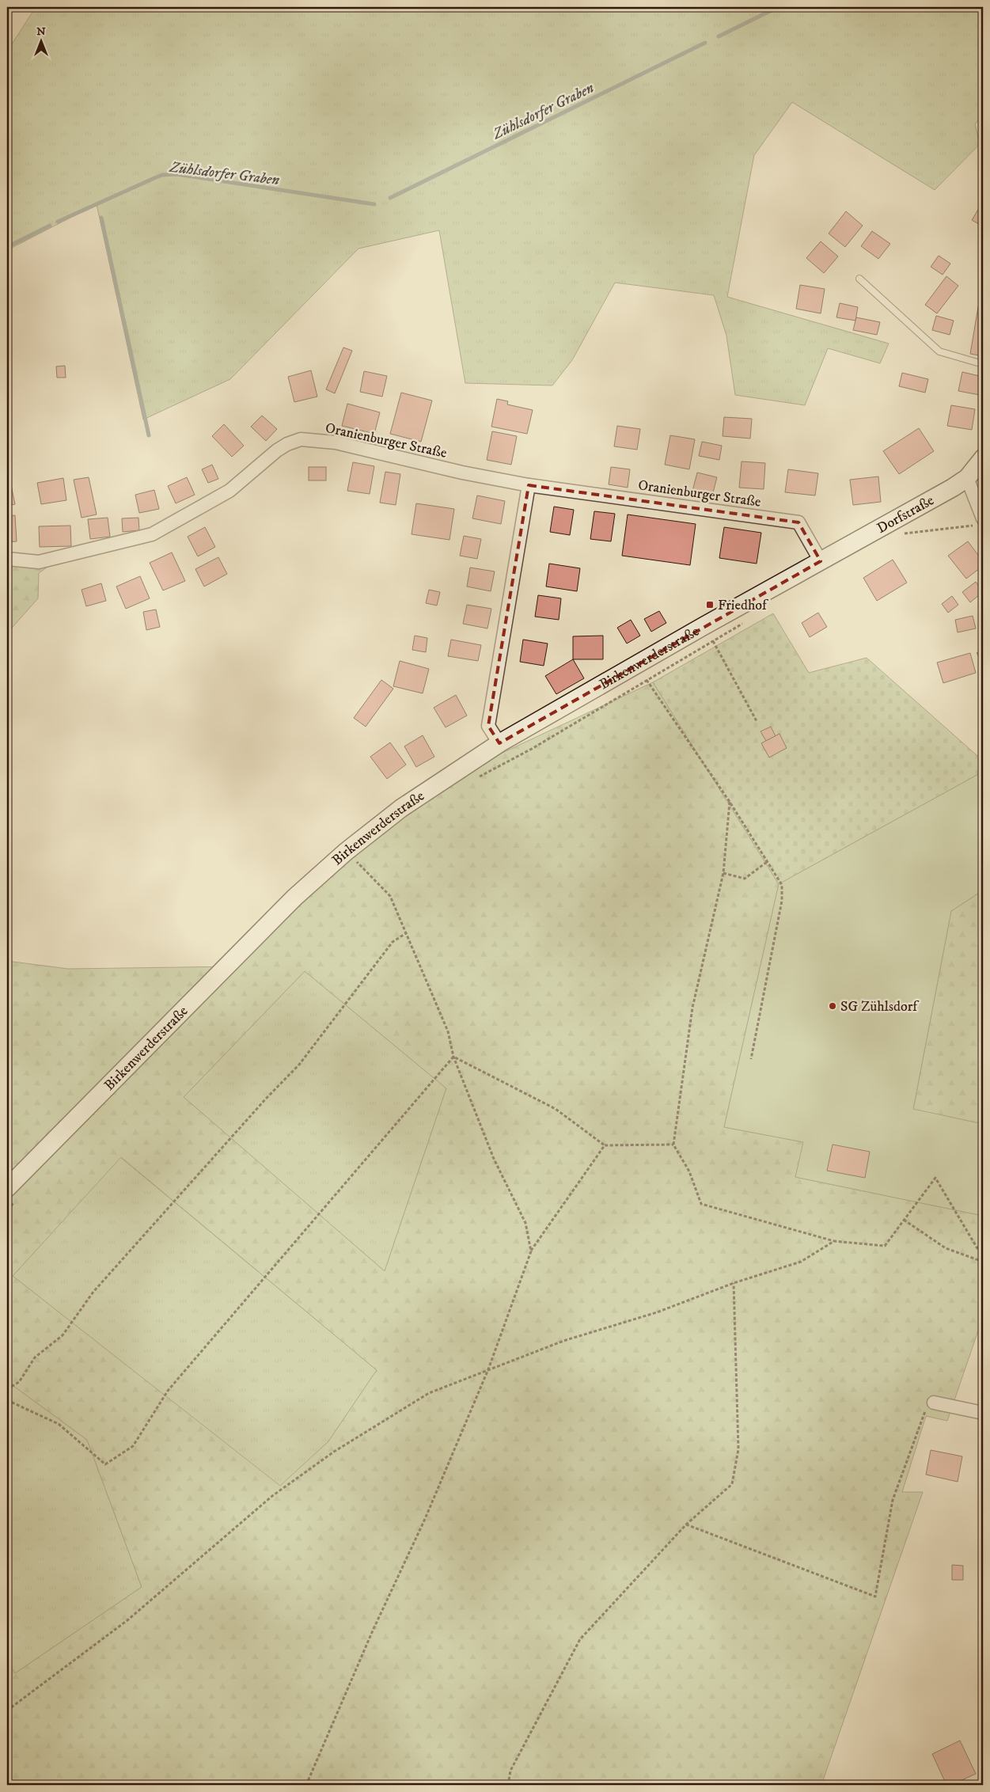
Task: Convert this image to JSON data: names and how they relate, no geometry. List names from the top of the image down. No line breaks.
{"streets":{"street":["Oranienburger Straße","Dorfstraße","Birkenwerderstraße"]},"crossings":[["Oranienburger Straße","Dorfstraße"],["Oranienburger Straße","Birkenwerderstraße"],["Dorfstraße","Birkenwerderstraße"]],"water":["Zühlsdorfer Graben"],"places":{"transit":["Friedhof"],"other":["SG Zühlsdorf"]},"north":"top"}
